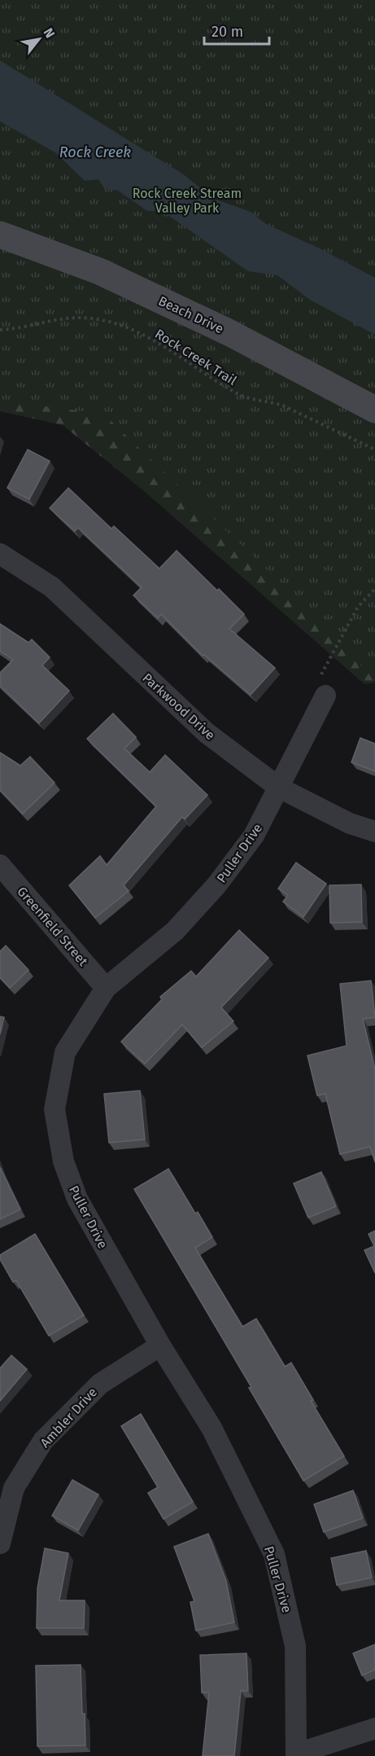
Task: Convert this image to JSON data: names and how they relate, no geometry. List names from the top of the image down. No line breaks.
{"streets":{"street":["Beach Drive","Parkwood Drive","Puller Drive","Greenfield Street","Ambler Drive"],"path":["Rock Creek Trail"]},"crossings":[["Parkwood Drive","Puller Drive"],["Puller Drive","Greenfield Street"],["Puller Drive","Ambler Drive"]],"water":["Rock Creek"],"parks":["Rock Creek Stream Valley Park"],"scale_bar":"20 m","north":"top right"}
